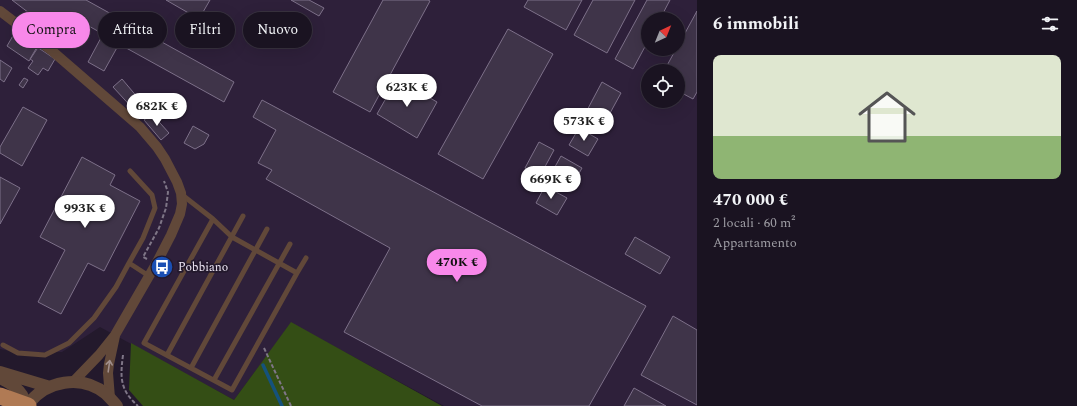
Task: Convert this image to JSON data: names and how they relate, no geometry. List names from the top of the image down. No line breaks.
{"places":{"bus stop":["Pobbiano"]},"north":"top right","page":{"heading":"6 immobili","chip":["Compra","Affitta","Filtri","Nuovo"],"list":[{"name":"470 000 €","note":"2 locali · 60 m² · Appartamento"}],"price":["623K €","682K €","573K €","669K €","993K €","470K €"]}}
